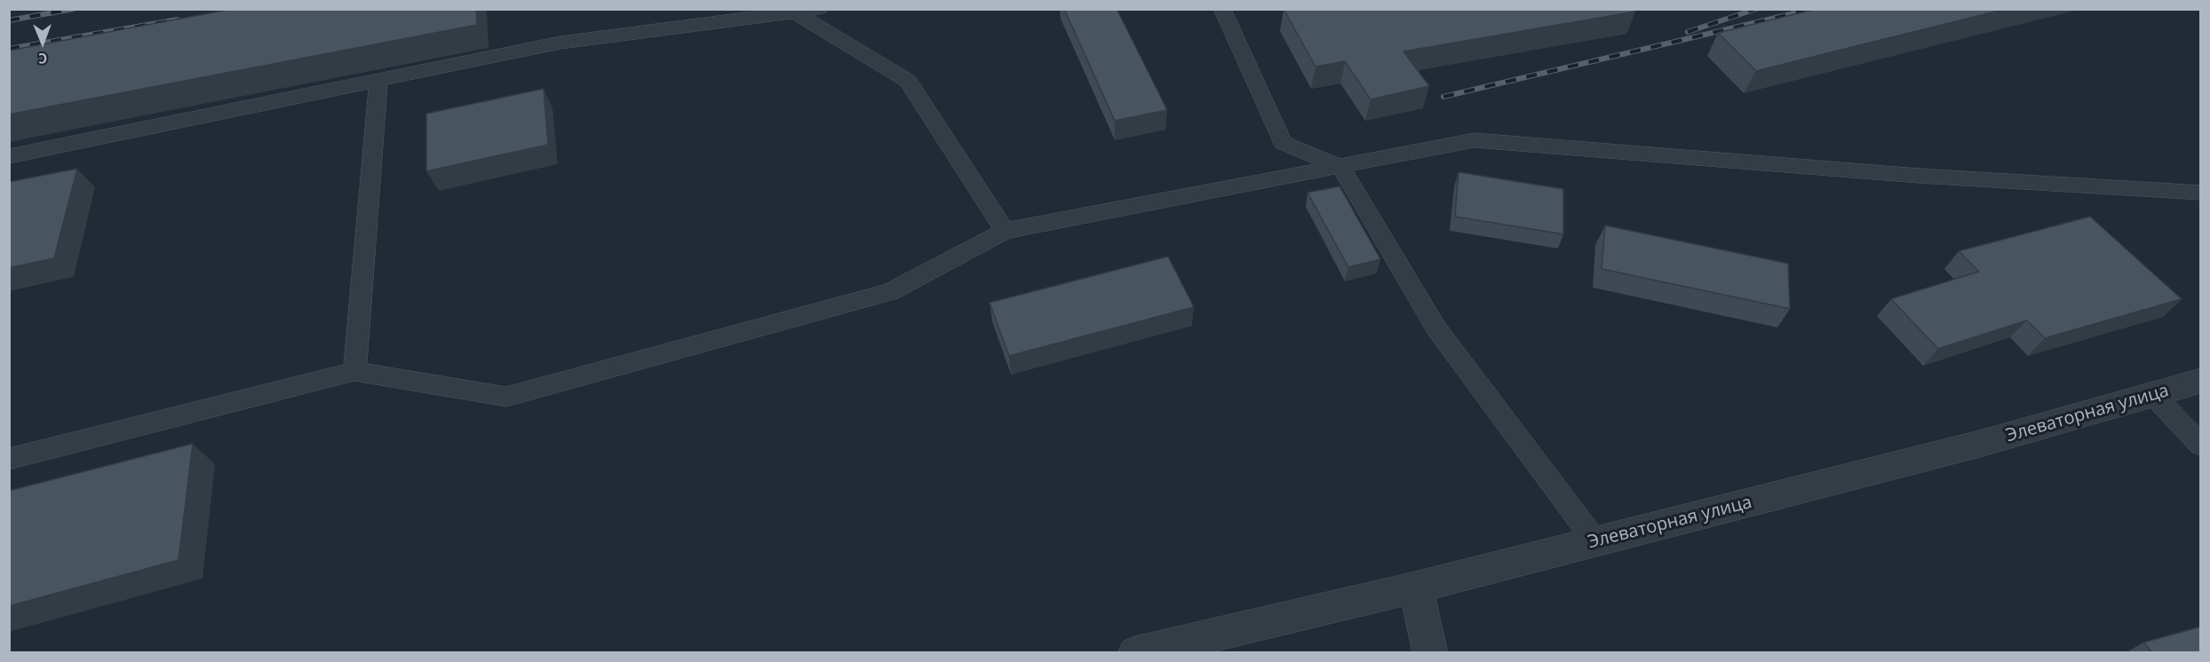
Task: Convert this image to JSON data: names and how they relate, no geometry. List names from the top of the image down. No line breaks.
{"streets":{"street":["Элеваторная улица"]},"north":"bottom"}
